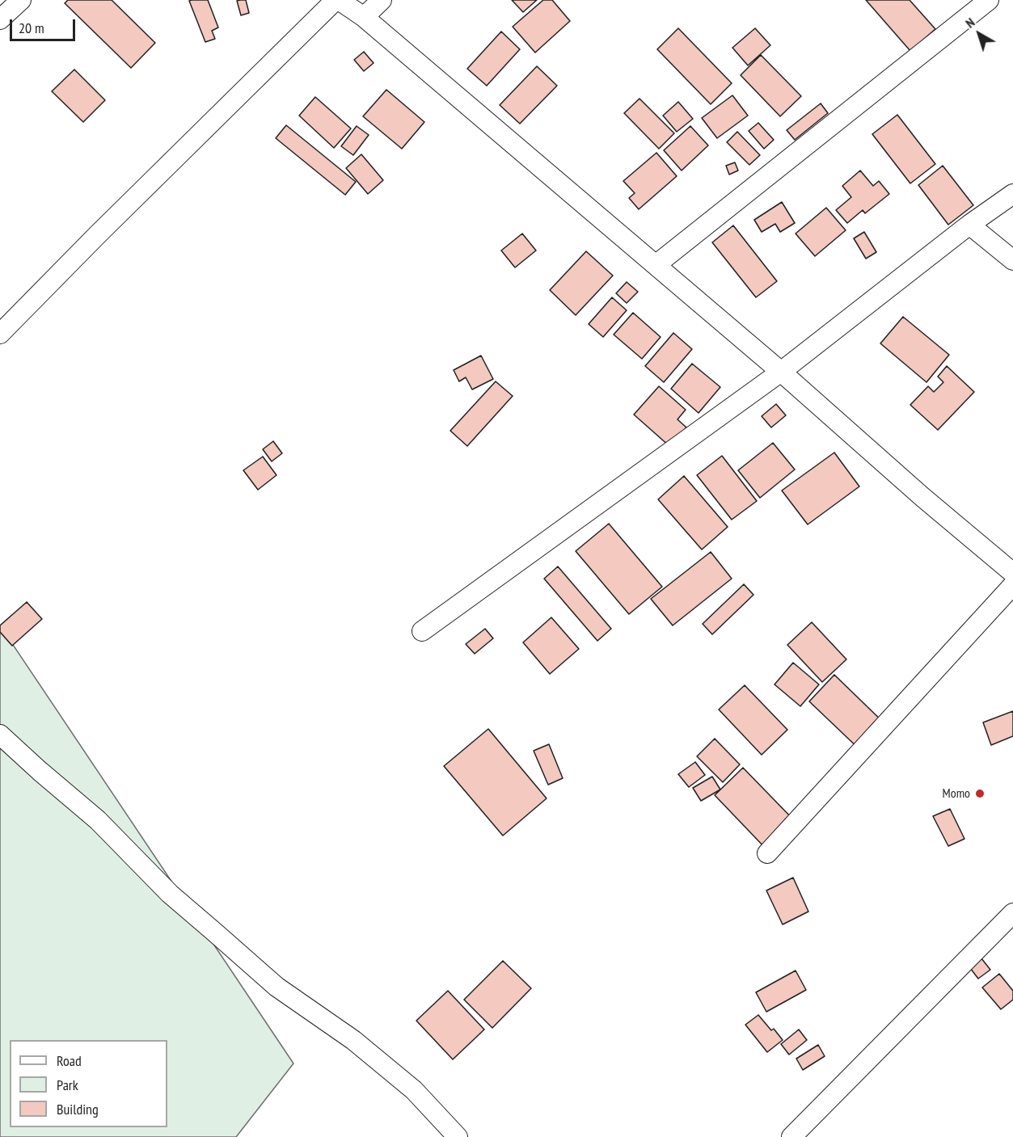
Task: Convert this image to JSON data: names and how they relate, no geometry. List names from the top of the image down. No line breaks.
{"places":["Momo"],"legend":["Road","Park","Building"],"scale_bar":"20 m","north":"top left"}
